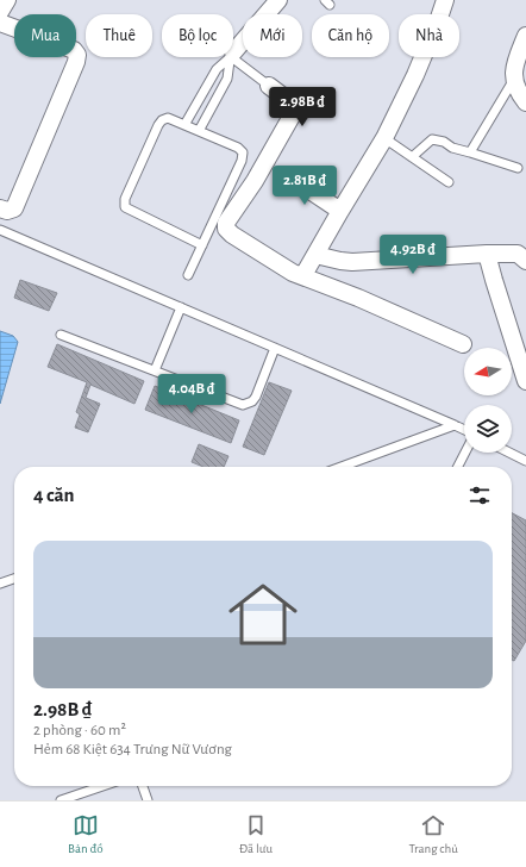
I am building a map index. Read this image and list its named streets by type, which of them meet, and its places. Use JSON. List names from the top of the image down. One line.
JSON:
{"north":"left","page":{"chip":["Mua","Thuê","Bộ lọc","Mới","Căn hộ","Nhà"],"price":["2.98B ₫","2.81B ₫","4.92B ₫","4.04B ₫"],"heading":"4 căn","list":[{"name":"2.98B ₫","note":"2 phòng · 60 m² · Hẻm 68 Kiệt 634 Trưng Nữ Vương"}],"tabs":["Bản đồ","Đã lưu","Trang chủ"]}}
